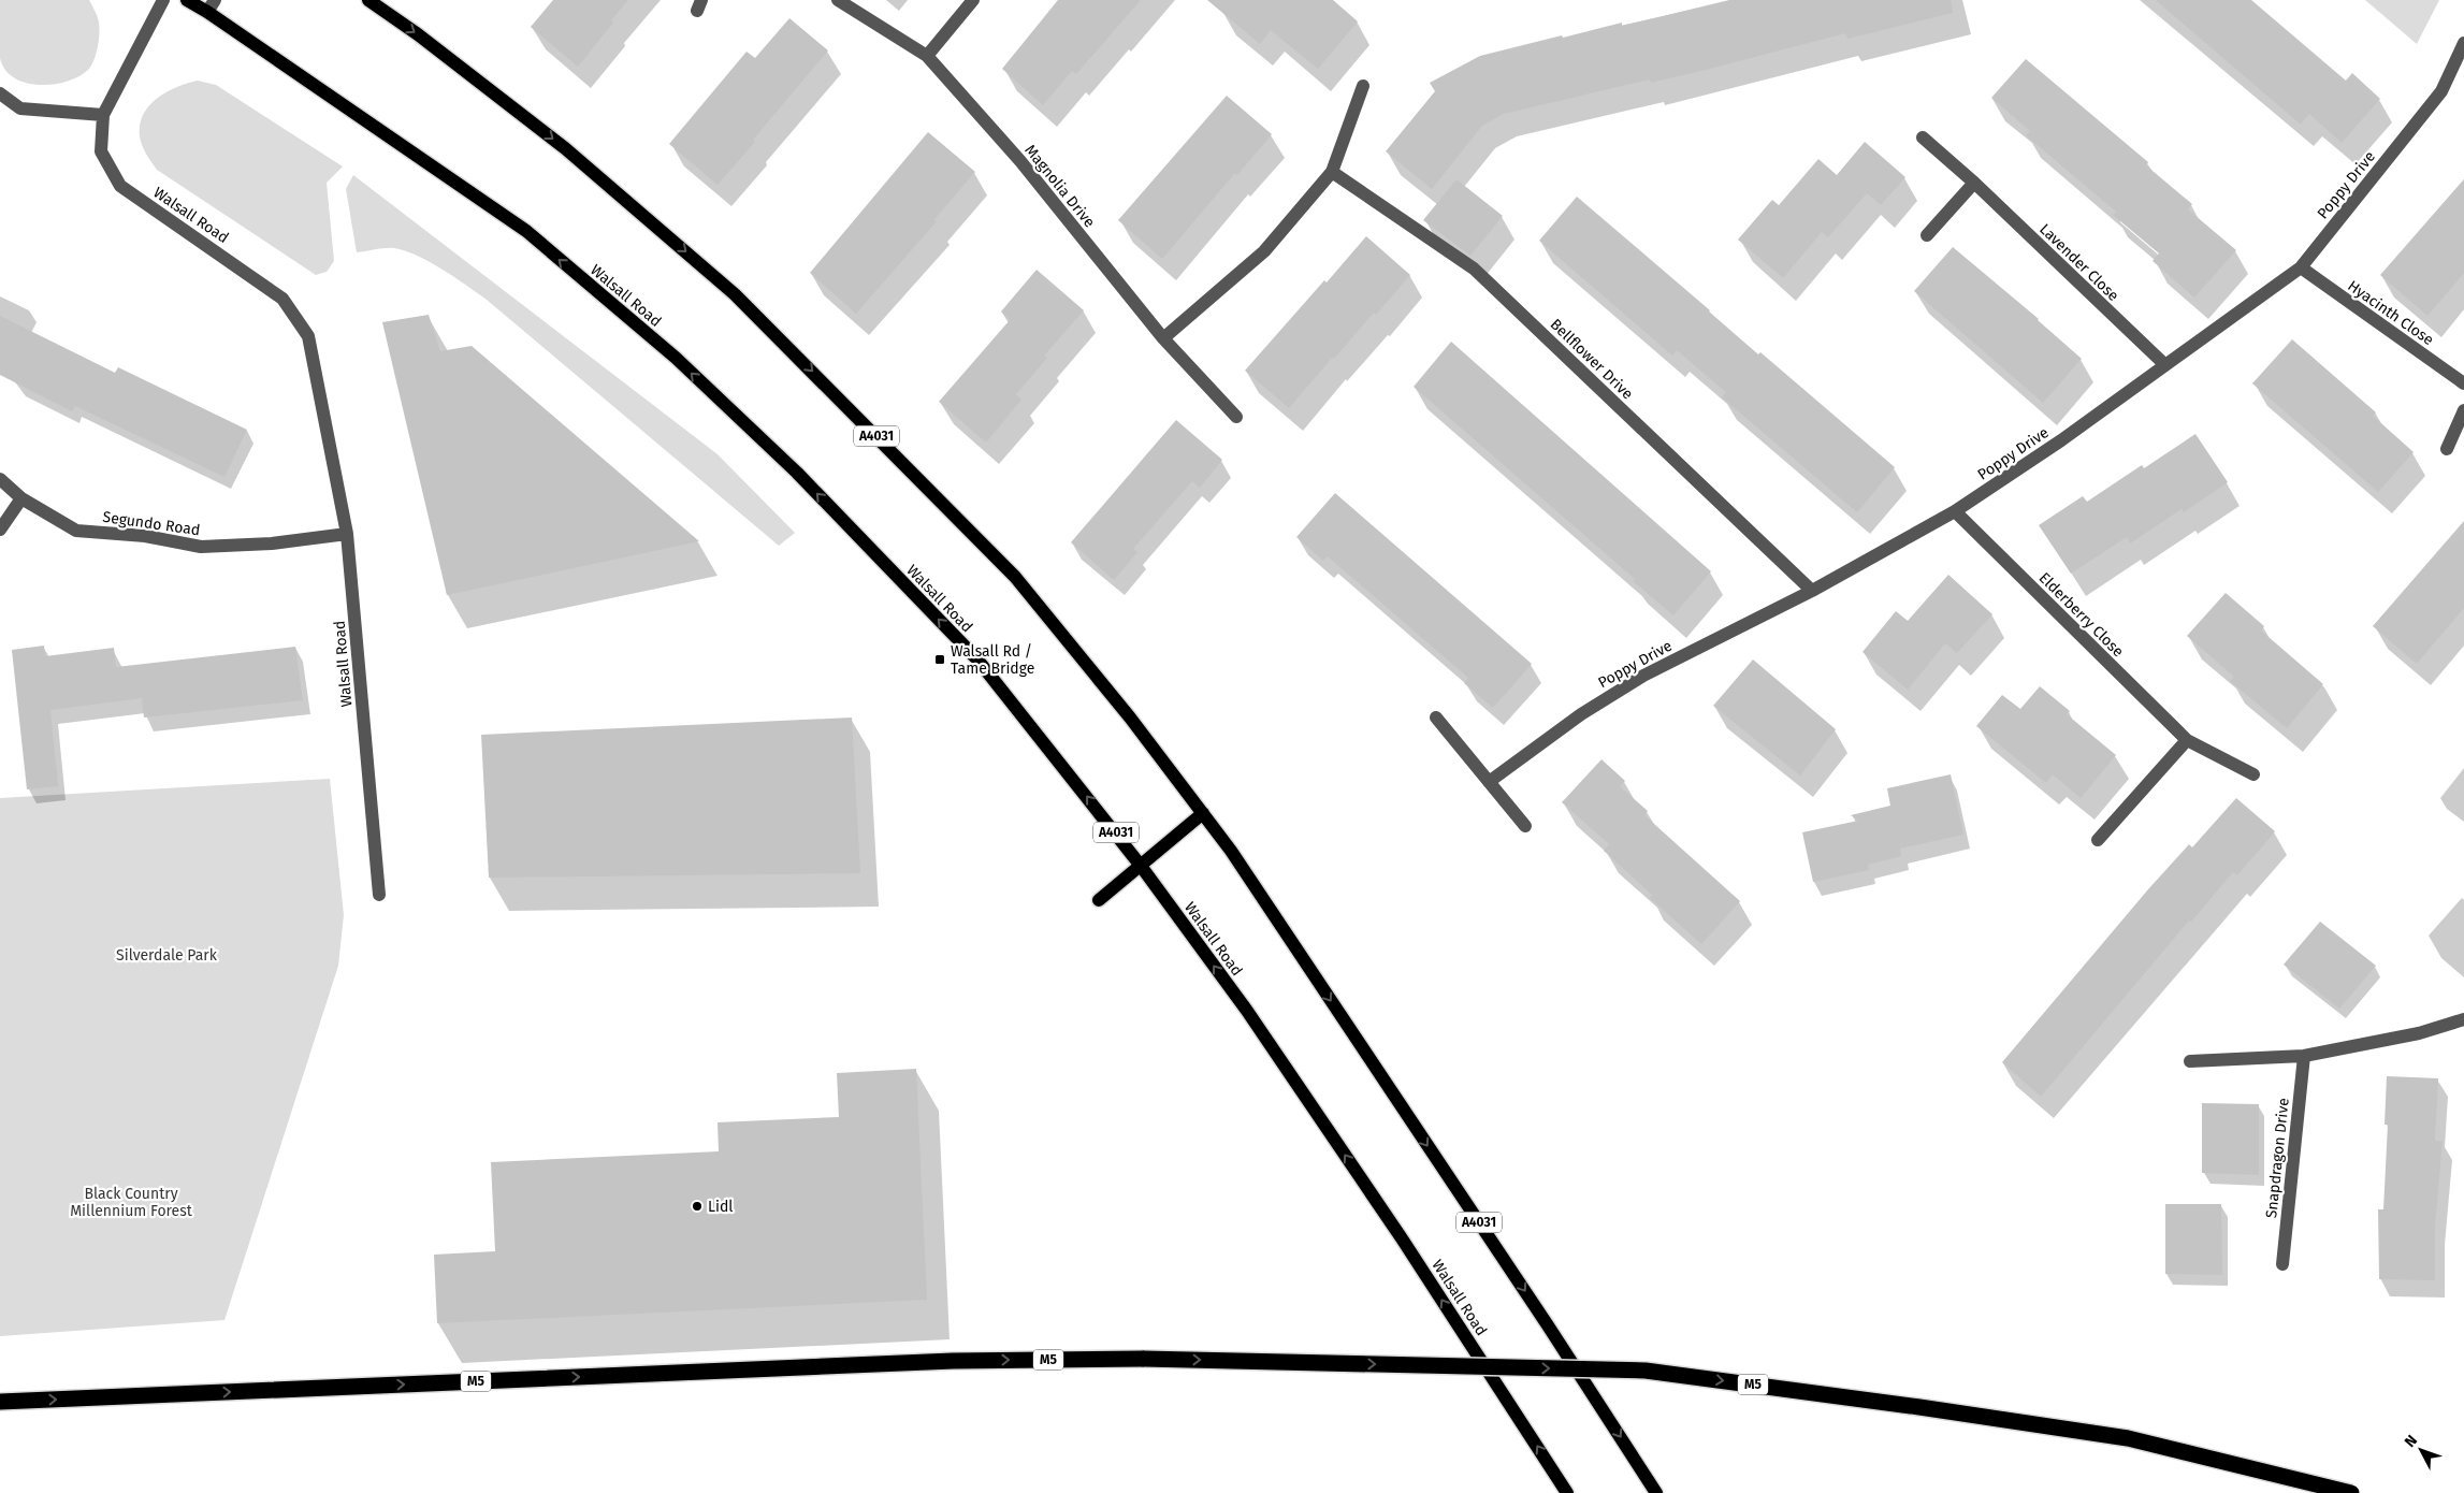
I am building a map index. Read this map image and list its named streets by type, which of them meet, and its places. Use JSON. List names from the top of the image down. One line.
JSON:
{"streets":{"highway":["M5"],"main road":["Walsall Road","A4031"],"street":["Poppy Drive","Magnolia Drive","Lavender Close","Hyacinth Close","Bellflower Drive","Segundo Road","Elderberry Close","Snapdragon Drive"]},"crossings":[["Poppy Drive","Lavender Close"],["Poppy Drive","Hyacinth Close"],["Poppy Drive","Bellflower Drive"],["Poppy Drive","Elderberry Close"],["Walsall Road","Segundo Road"]],"one_way":["Walsall Road"],"parks":["Silverdale Park","Black Country Millennium Forest"],"places":{"transit":["Walsall Rd / Tame Bridge"],"other":["Lidl"]},"north":"top left"}
